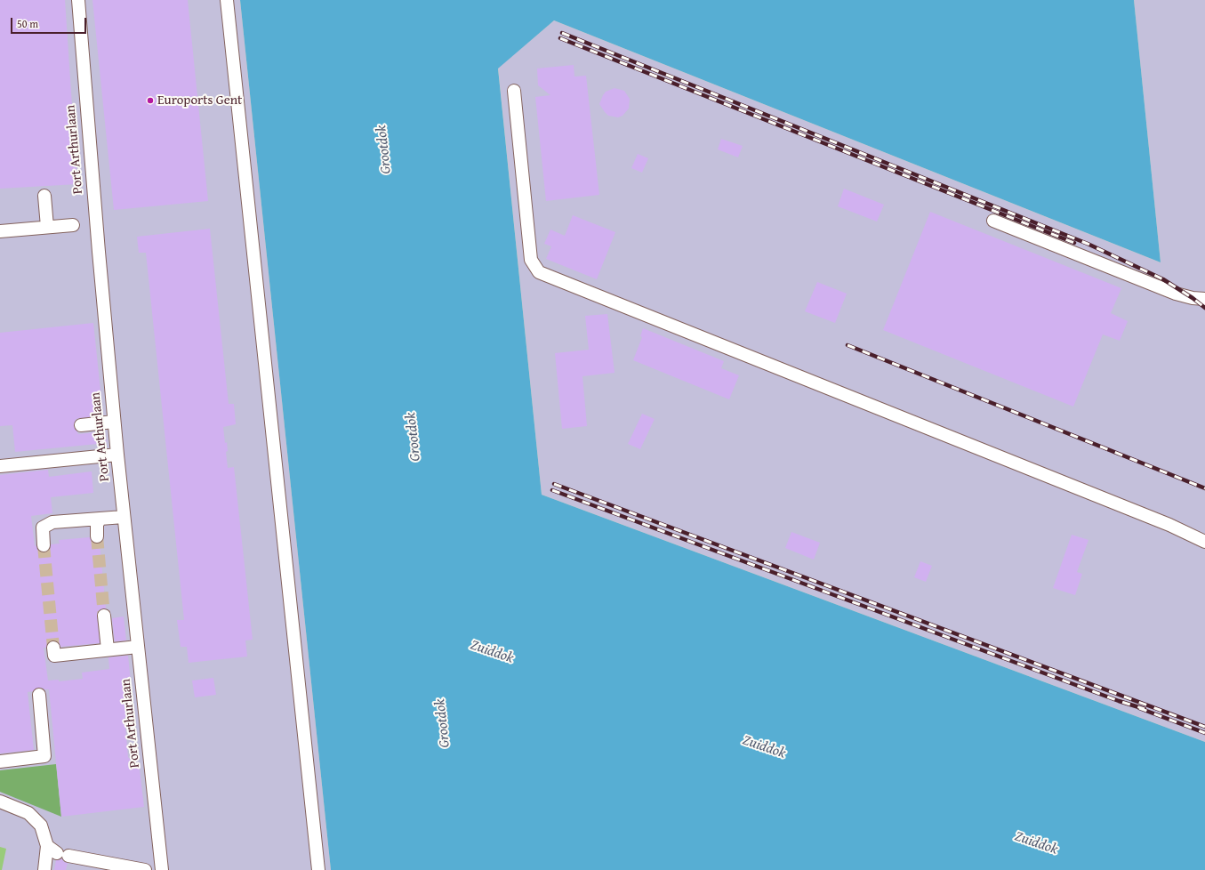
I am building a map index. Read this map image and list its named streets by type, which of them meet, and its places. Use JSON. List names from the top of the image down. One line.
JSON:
{"streets":{"street":["Port Arthurlaan"]},"water":["Grootdok","Zuiddok"],"places":["Euroports Gent"],"scale_bar":"50 m"}
